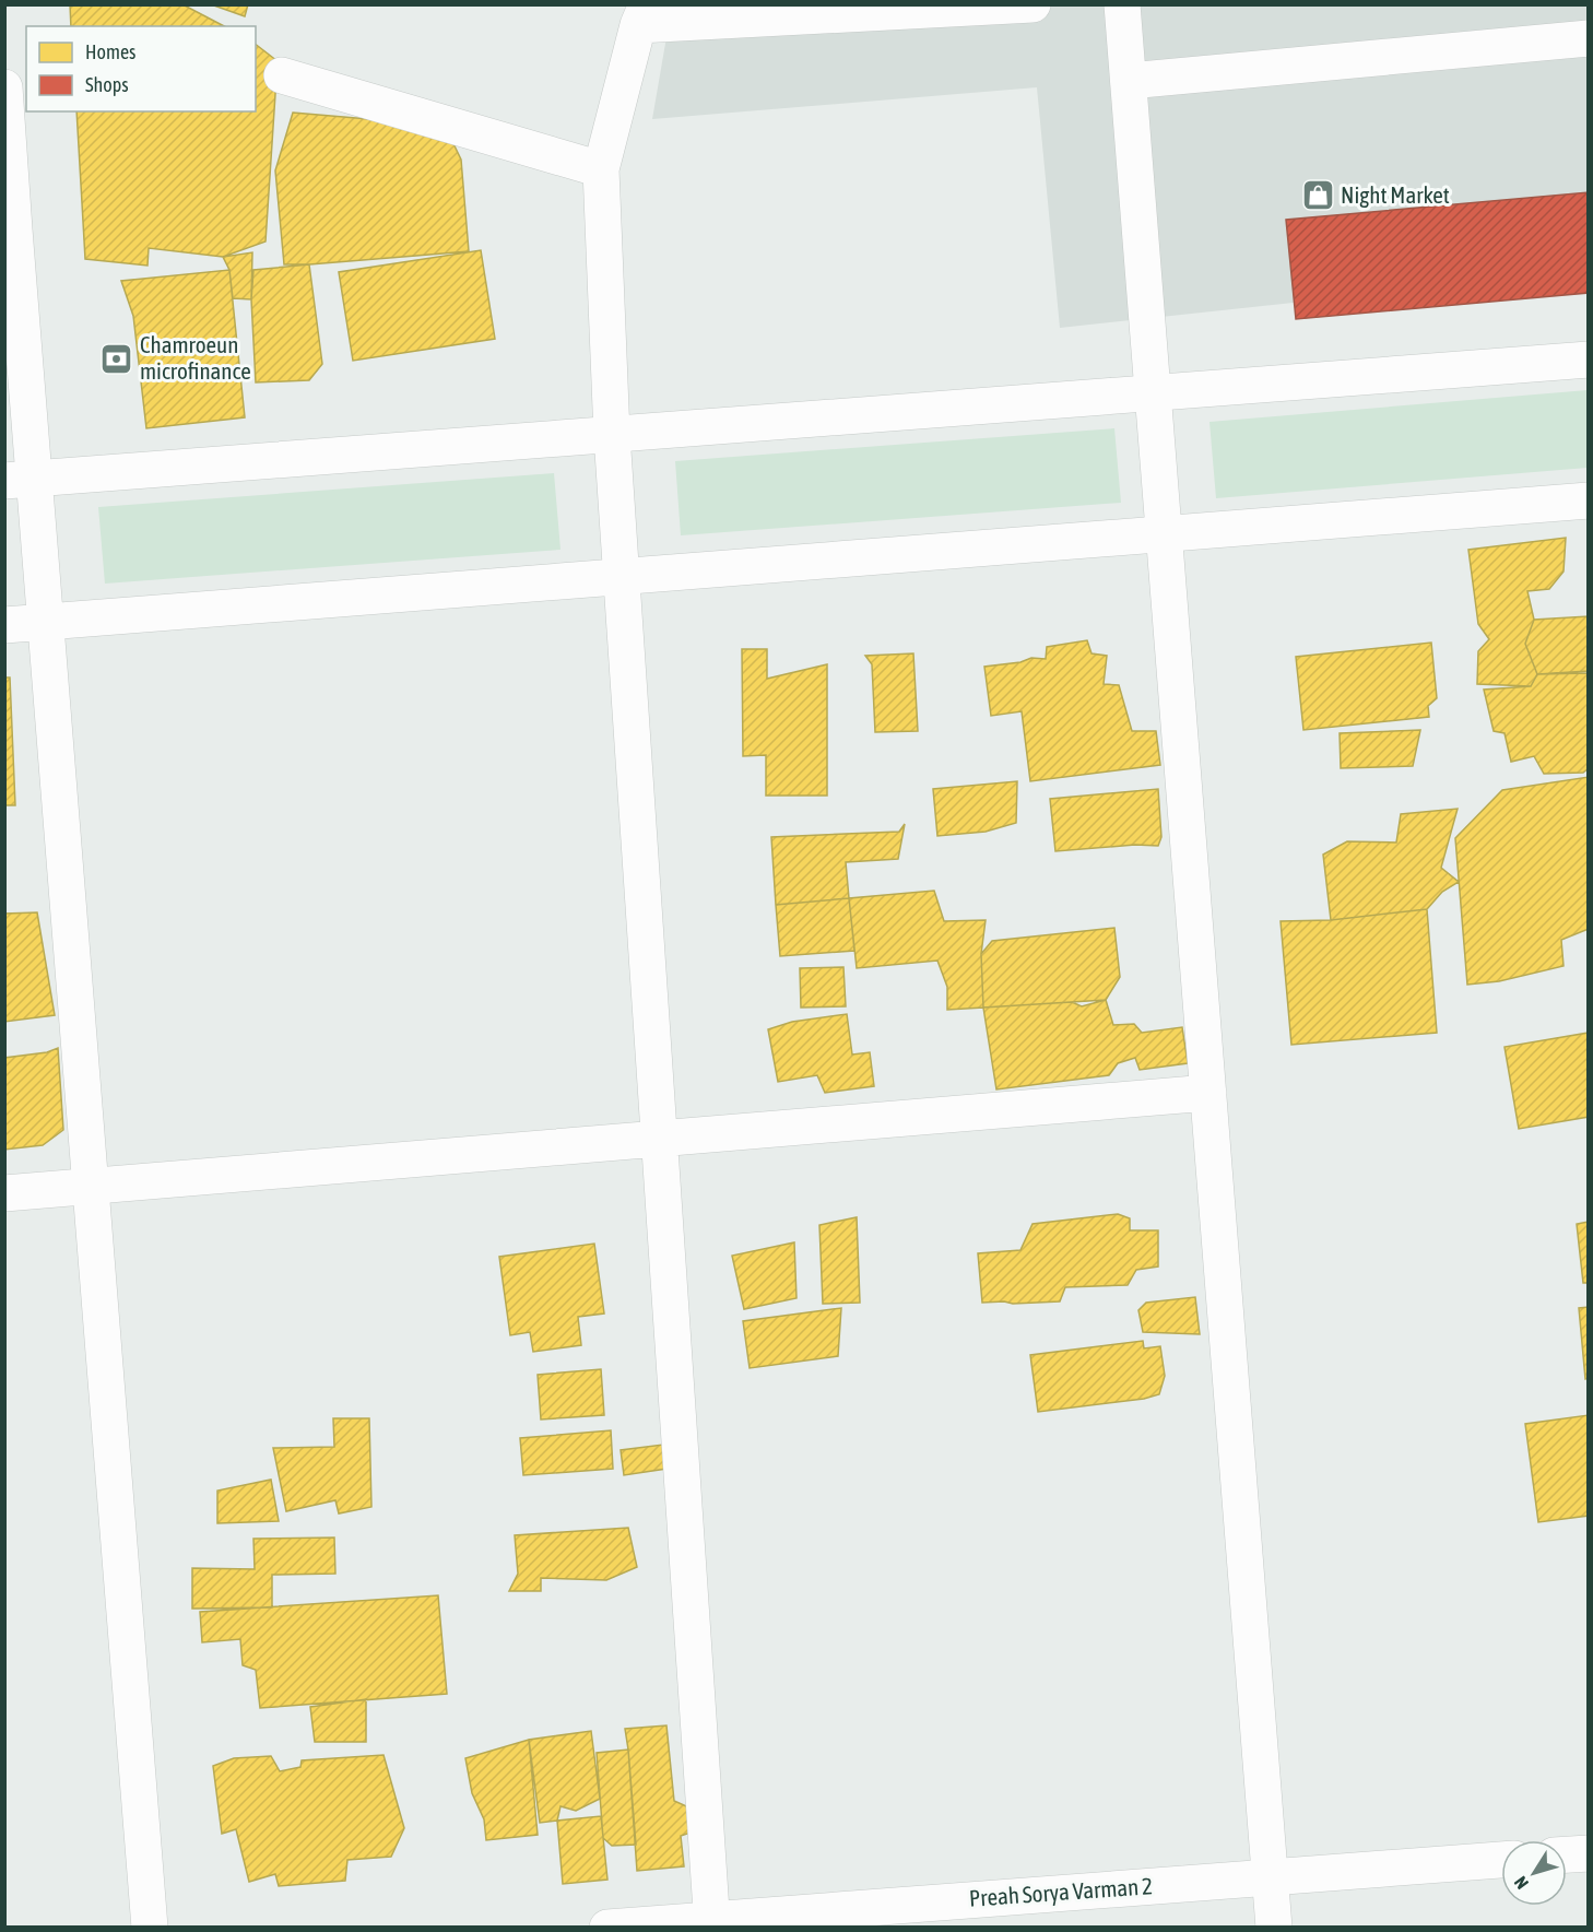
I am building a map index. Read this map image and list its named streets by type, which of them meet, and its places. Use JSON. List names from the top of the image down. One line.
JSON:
{"streets":{"street":["Preah Sorya Varman 2"]},"places":{"shop":["Night Market"],"bank":["Chamroeun microfinance"]},"legend":["Homes","Shops"],"north":"bottom left"}
